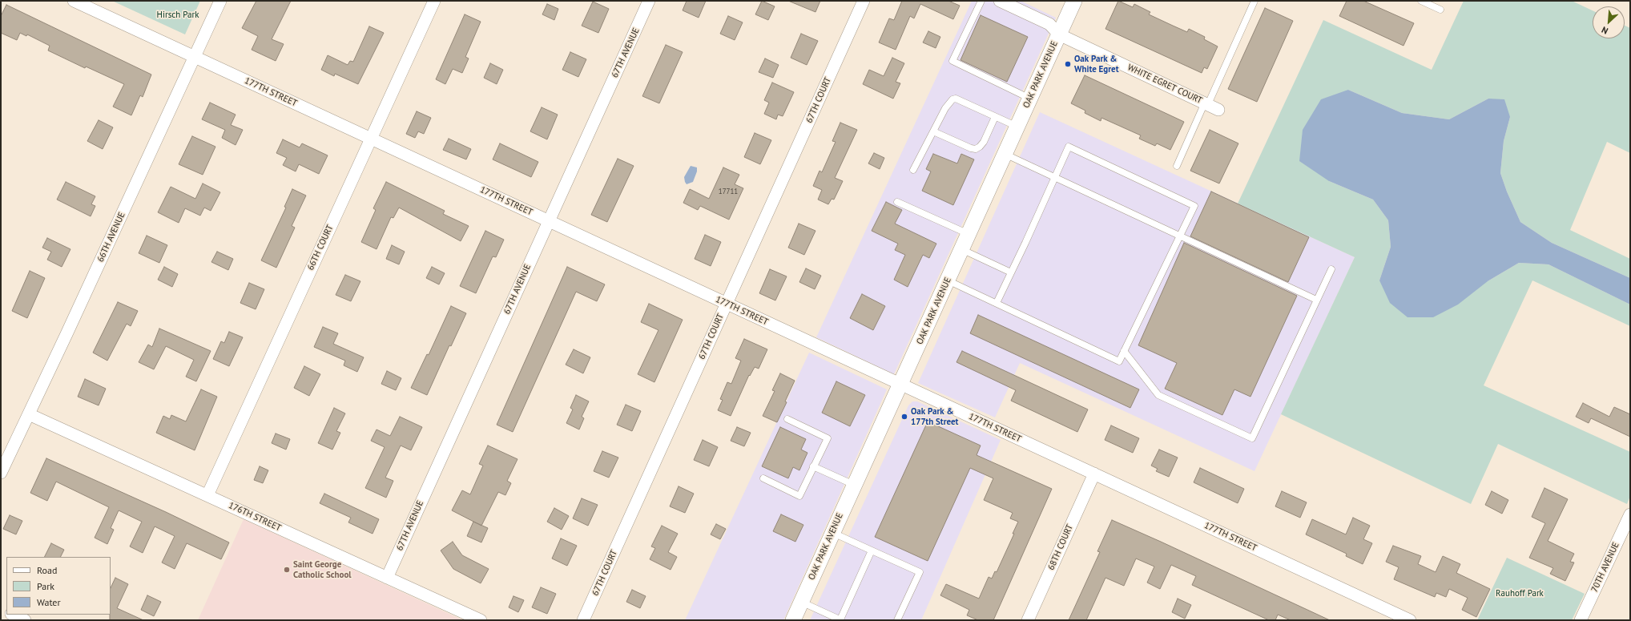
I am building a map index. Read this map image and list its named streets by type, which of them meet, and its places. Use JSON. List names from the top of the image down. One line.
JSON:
{"streets":{"street":["67TH AVENUE","OAK PARK AVENUE","WHITE EGRET COURT","177TH STREET","67TH COURT","66TH AVENUE","66TH COURT","176TH STREET","68TH COURT","70TH AVENUE"]},"crossings":[["67TH AVENUE","177TH STREET"],["67TH AVENUE","176TH STREET"],["OAK PARK AVENUE","WHITE EGRET COURT"],["OAK PARK AVENUE","177TH STREET"],["177TH STREET","67TH COURT"],["177TH STREET","66TH AVENUE"],["177TH STREET","66TH COURT"],["177TH STREET","68TH COURT"],["66TH AVENUE","176TH STREET"],["66TH COURT","176TH STREET"]],"parks":["Hirsch Park","Rauhoff Park"],"places":["Oak Park & White Egret","Oak Park & 177th Street","Saint George Catholic School"],"house_numbers":["17711"],"legend":["Road","Park","Water"],"north":"bottom left"}
